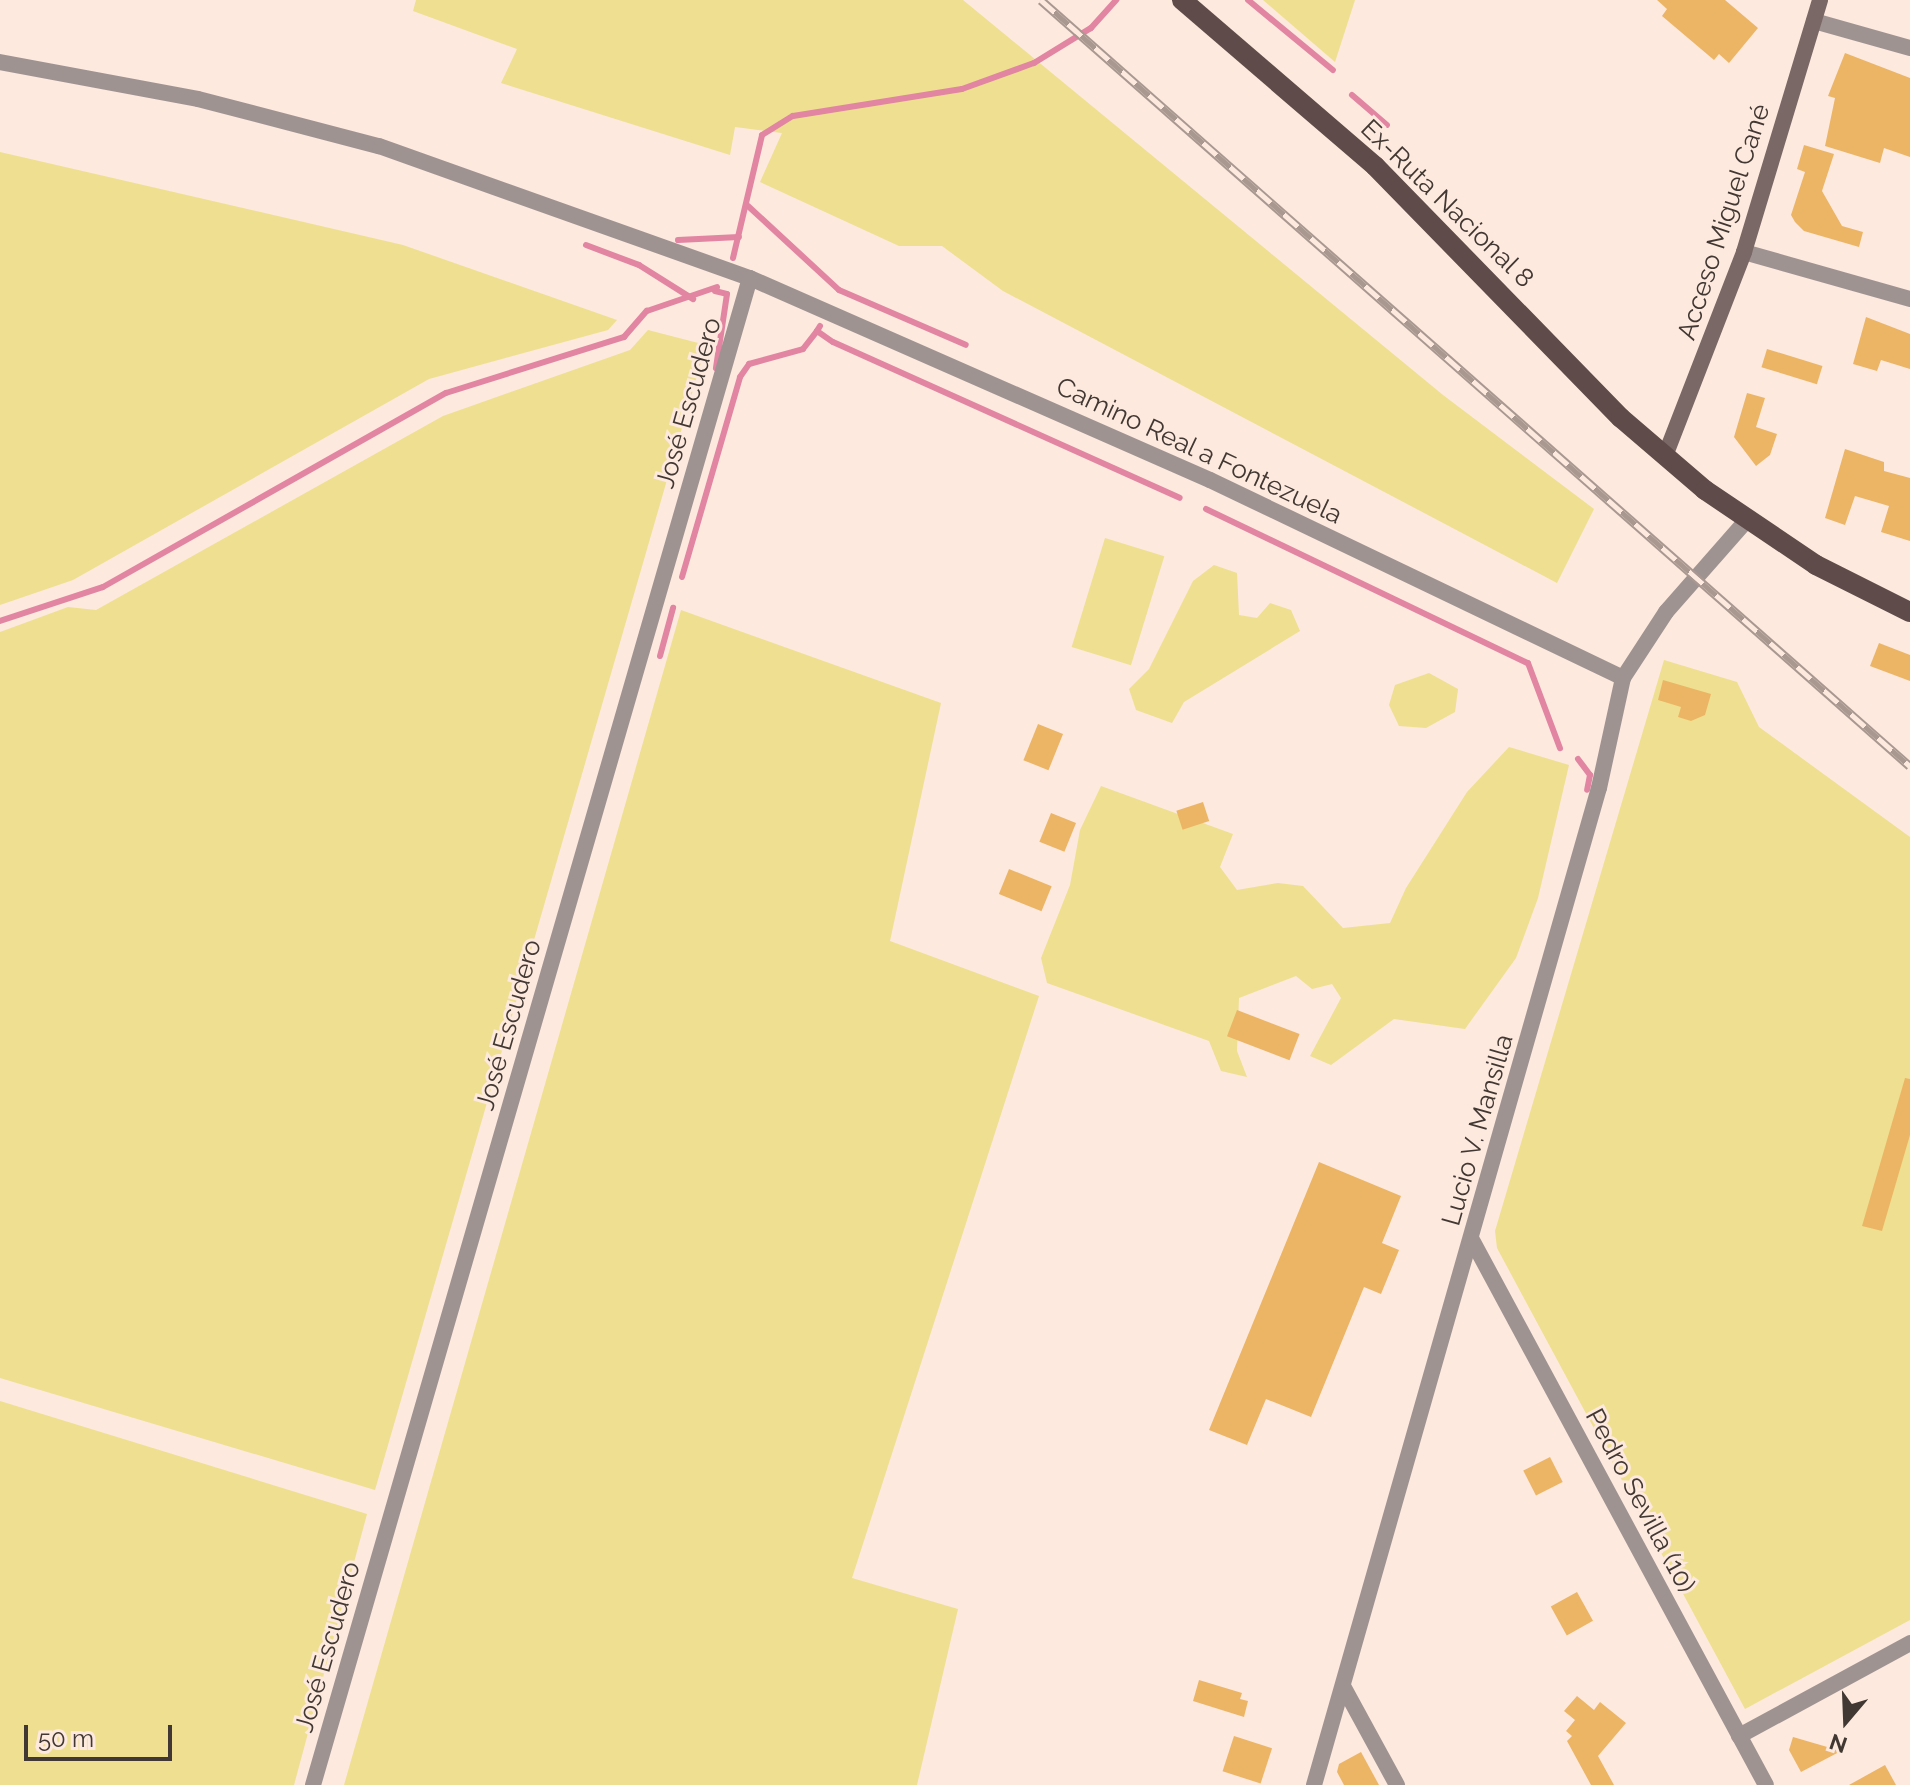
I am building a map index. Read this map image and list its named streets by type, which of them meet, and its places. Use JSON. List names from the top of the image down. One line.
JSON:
{"streets":{"main road":["Ex-Ruta Nacional 8","Acceso Miguel Cané"],"street":["José Escudero","Camino Real a Fontezuela","Lucio V. Mansilla","Pedro Sevilla (10)"]},"crossings":[["Ex-Ruta Nacional 8","Acceso Miguel Cané"],["Ex-Ruta Nacional 8","Lucio V. Mansilla"],["José Escudero","Camino Real a Fontezuela"],["Camino Real a Fontezuela","Lucio V. Mansilla"],["Lucio V. Mansilla","Pedro Sevilla (10)"]],"scale_bar":"50 m","north":"bottom"}
